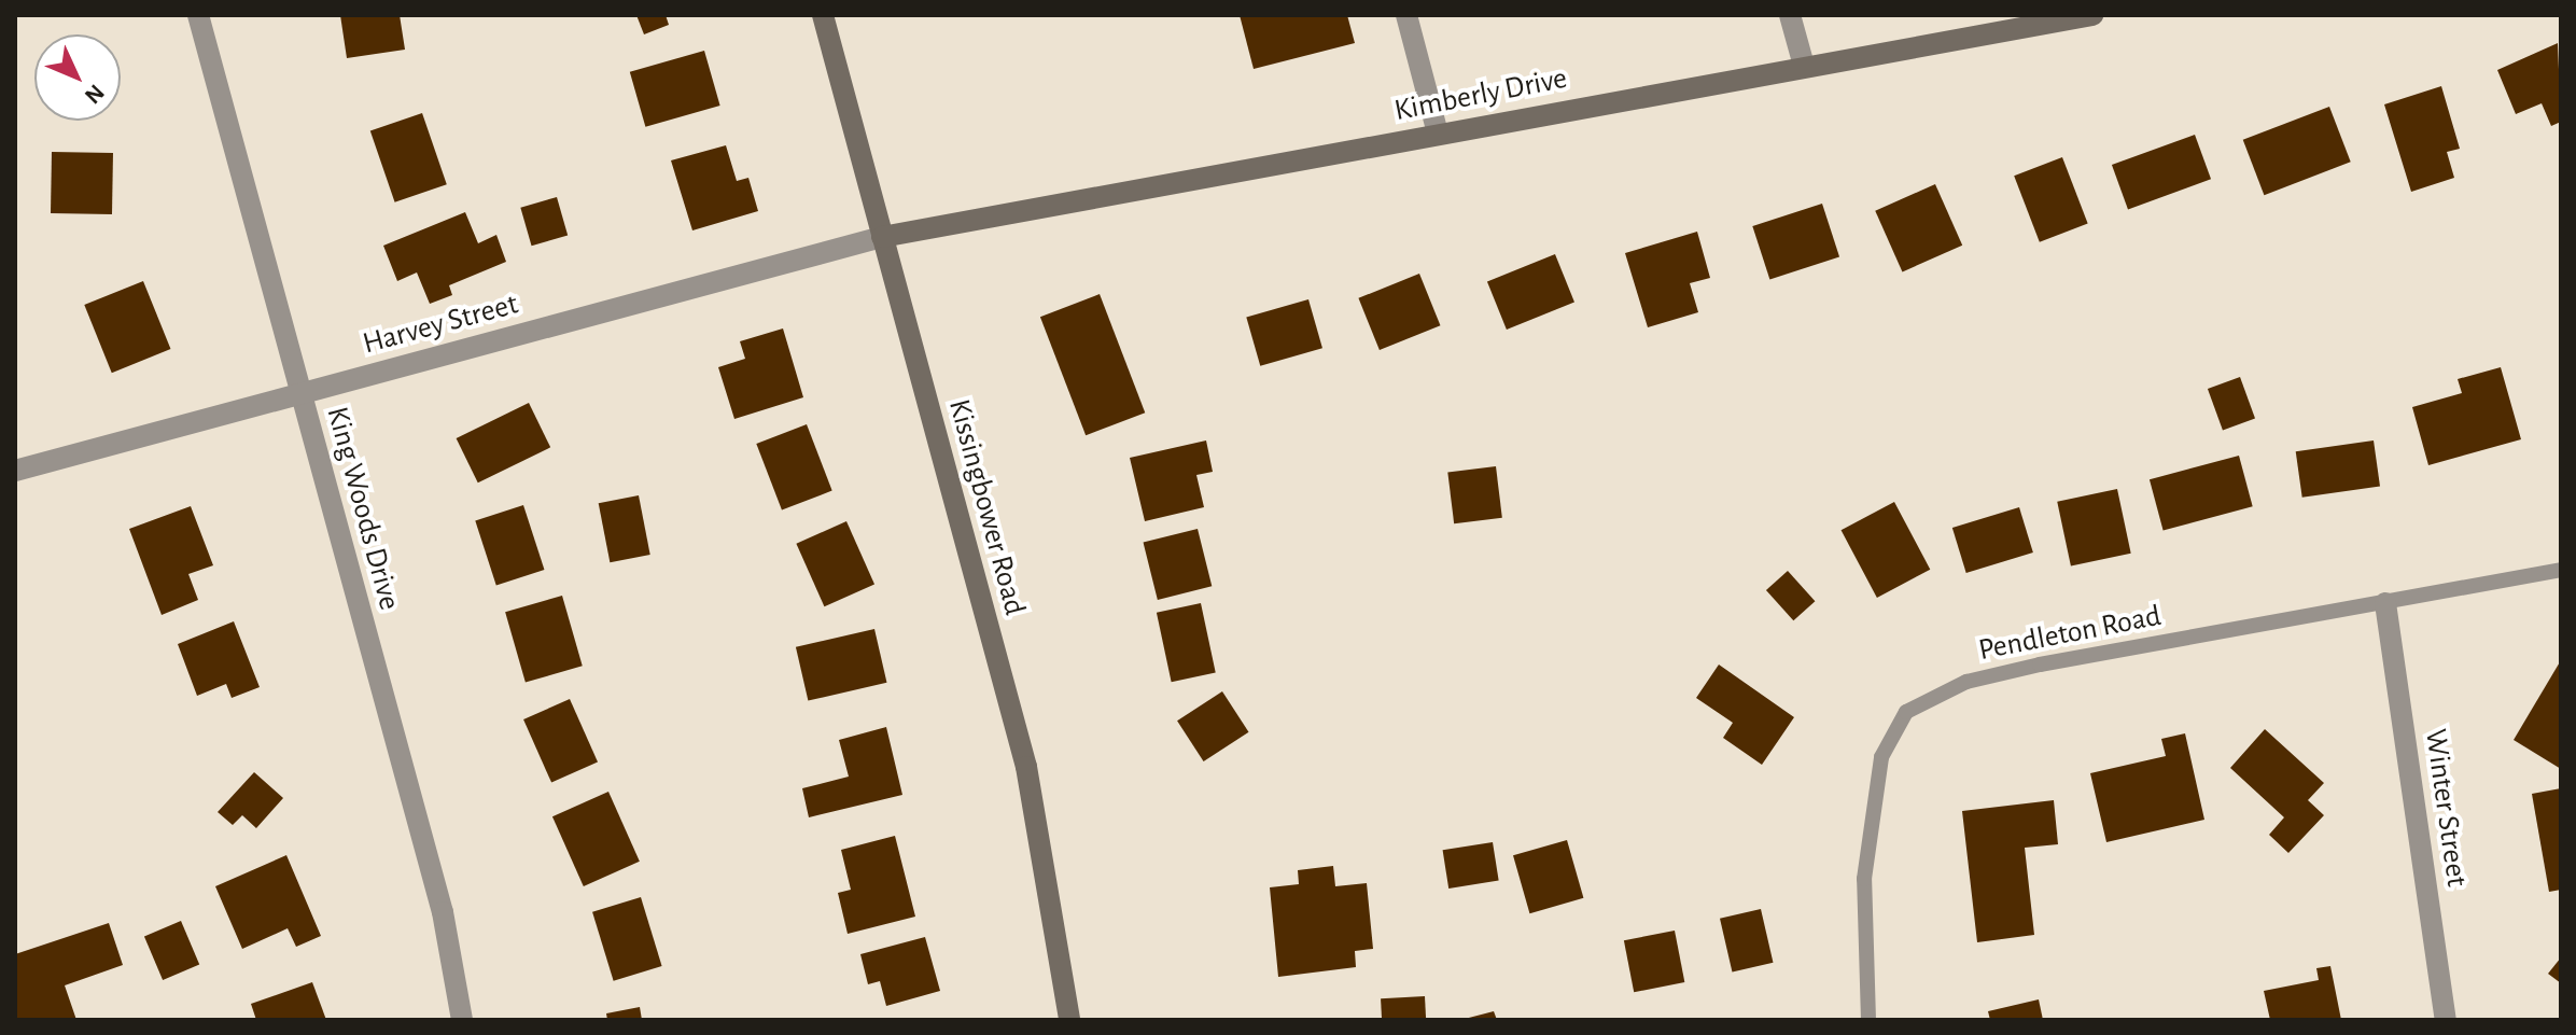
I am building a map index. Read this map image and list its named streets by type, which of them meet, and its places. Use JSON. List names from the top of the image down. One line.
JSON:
{"streets":{"street":["Kimberly Drive","Harvey Street","Kissingbower Road","King Woods Drive","Winter Street"],"lane":["Pendleton Road"]},"crossings":[["Kimberly Drive","Harvey Street"],["Kimberly Drive","Kissingbower Road"],["Harvey Street","Kissingbower Road"],["Harvey Street","King Woods Drive"],["Pendleton Road","Winter Street"]],"north":"bottom right"}
